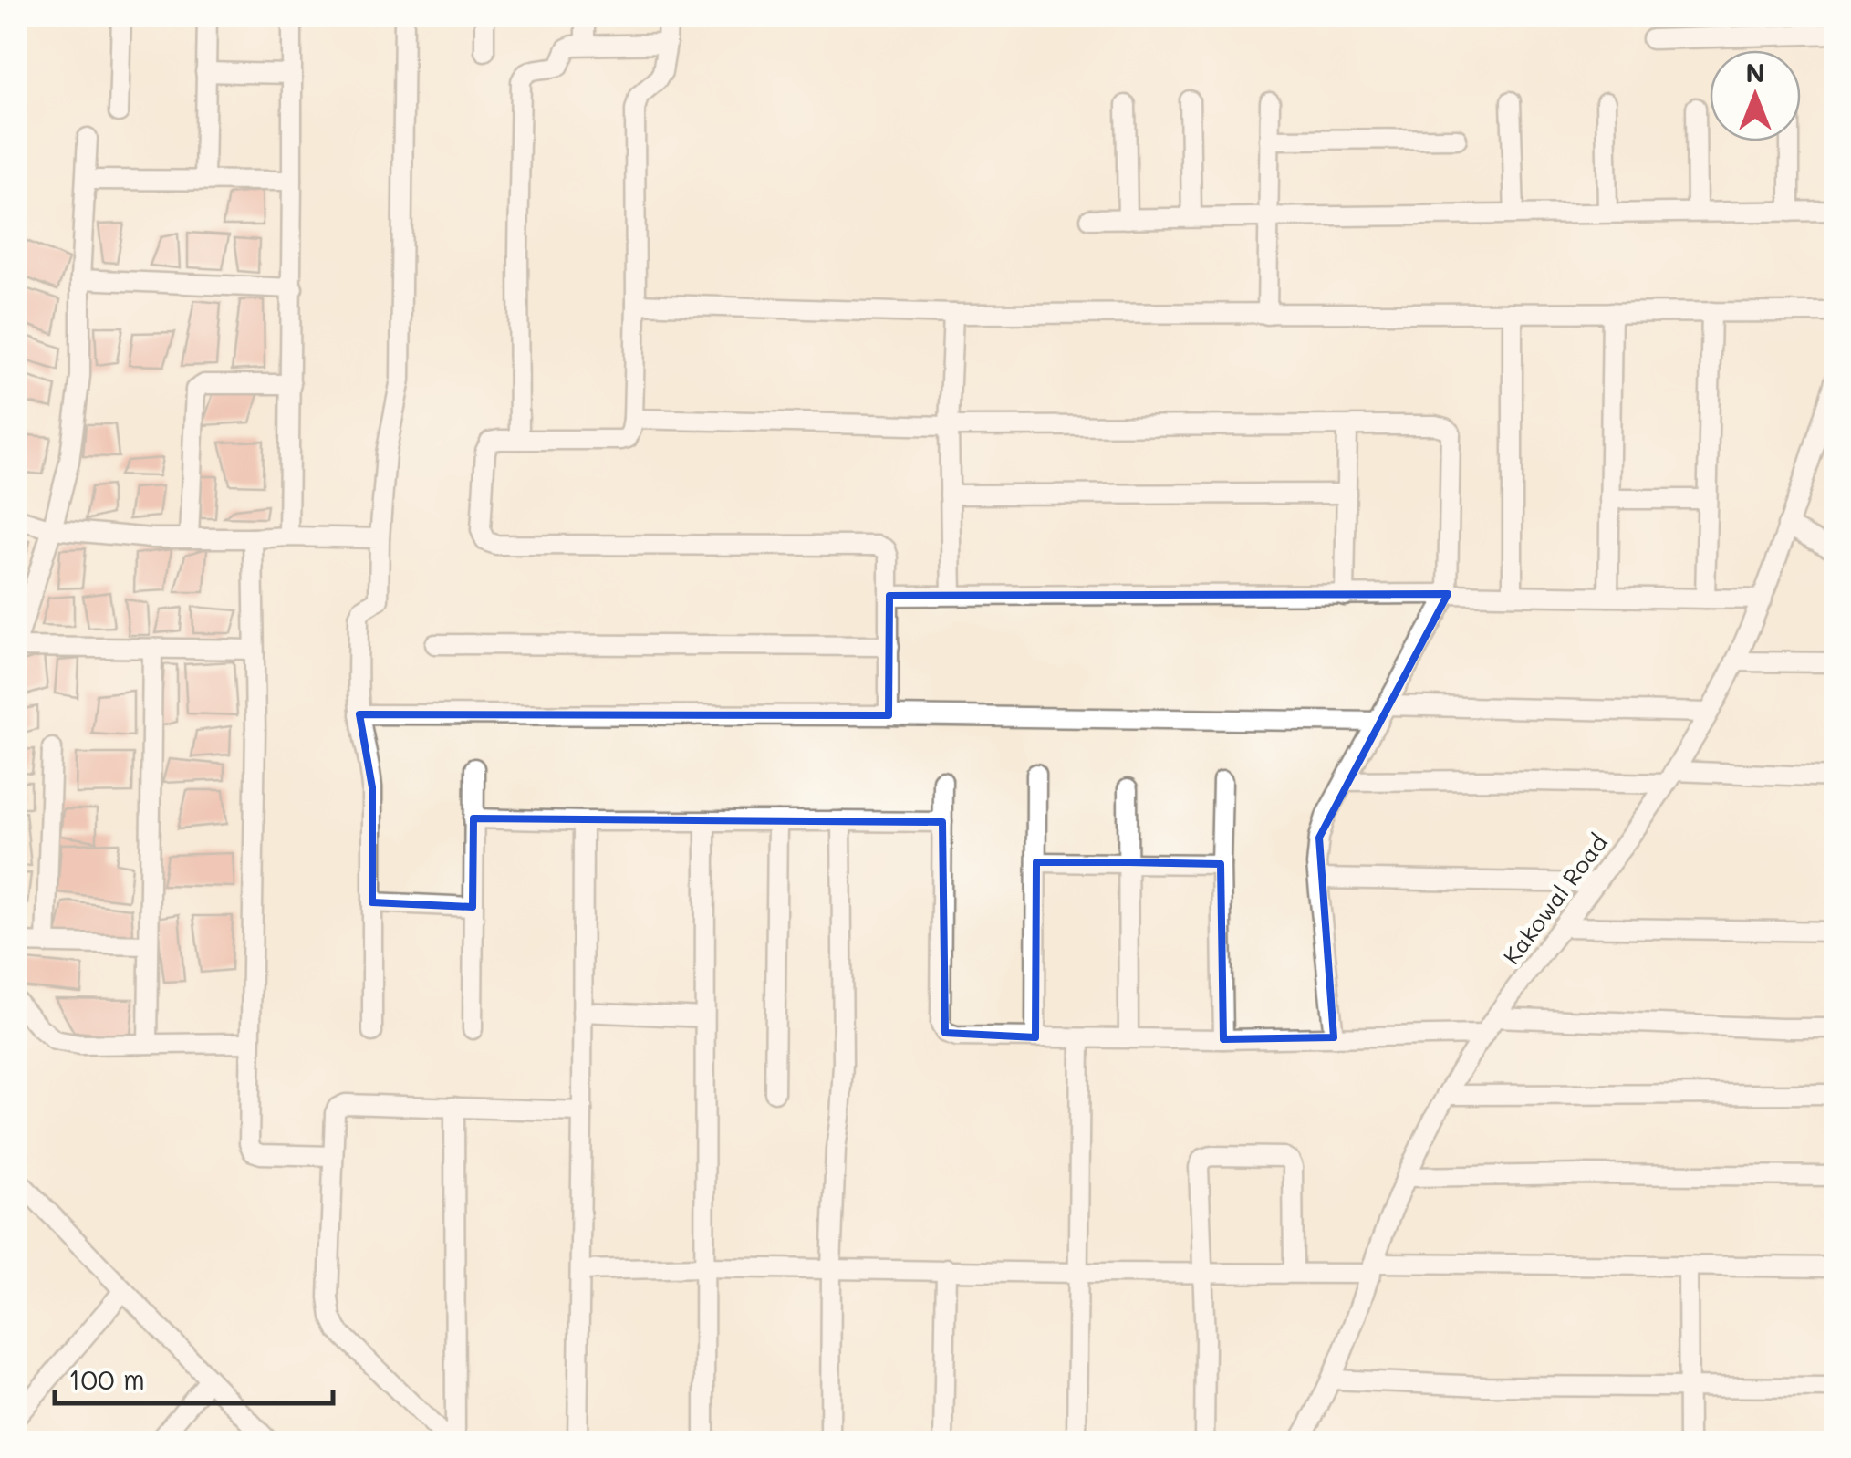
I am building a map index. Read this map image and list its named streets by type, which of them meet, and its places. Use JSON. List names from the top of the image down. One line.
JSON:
{"streets":{"street":["Kakowal Road"]},"scale_bar":"100 m","north":"top"}
